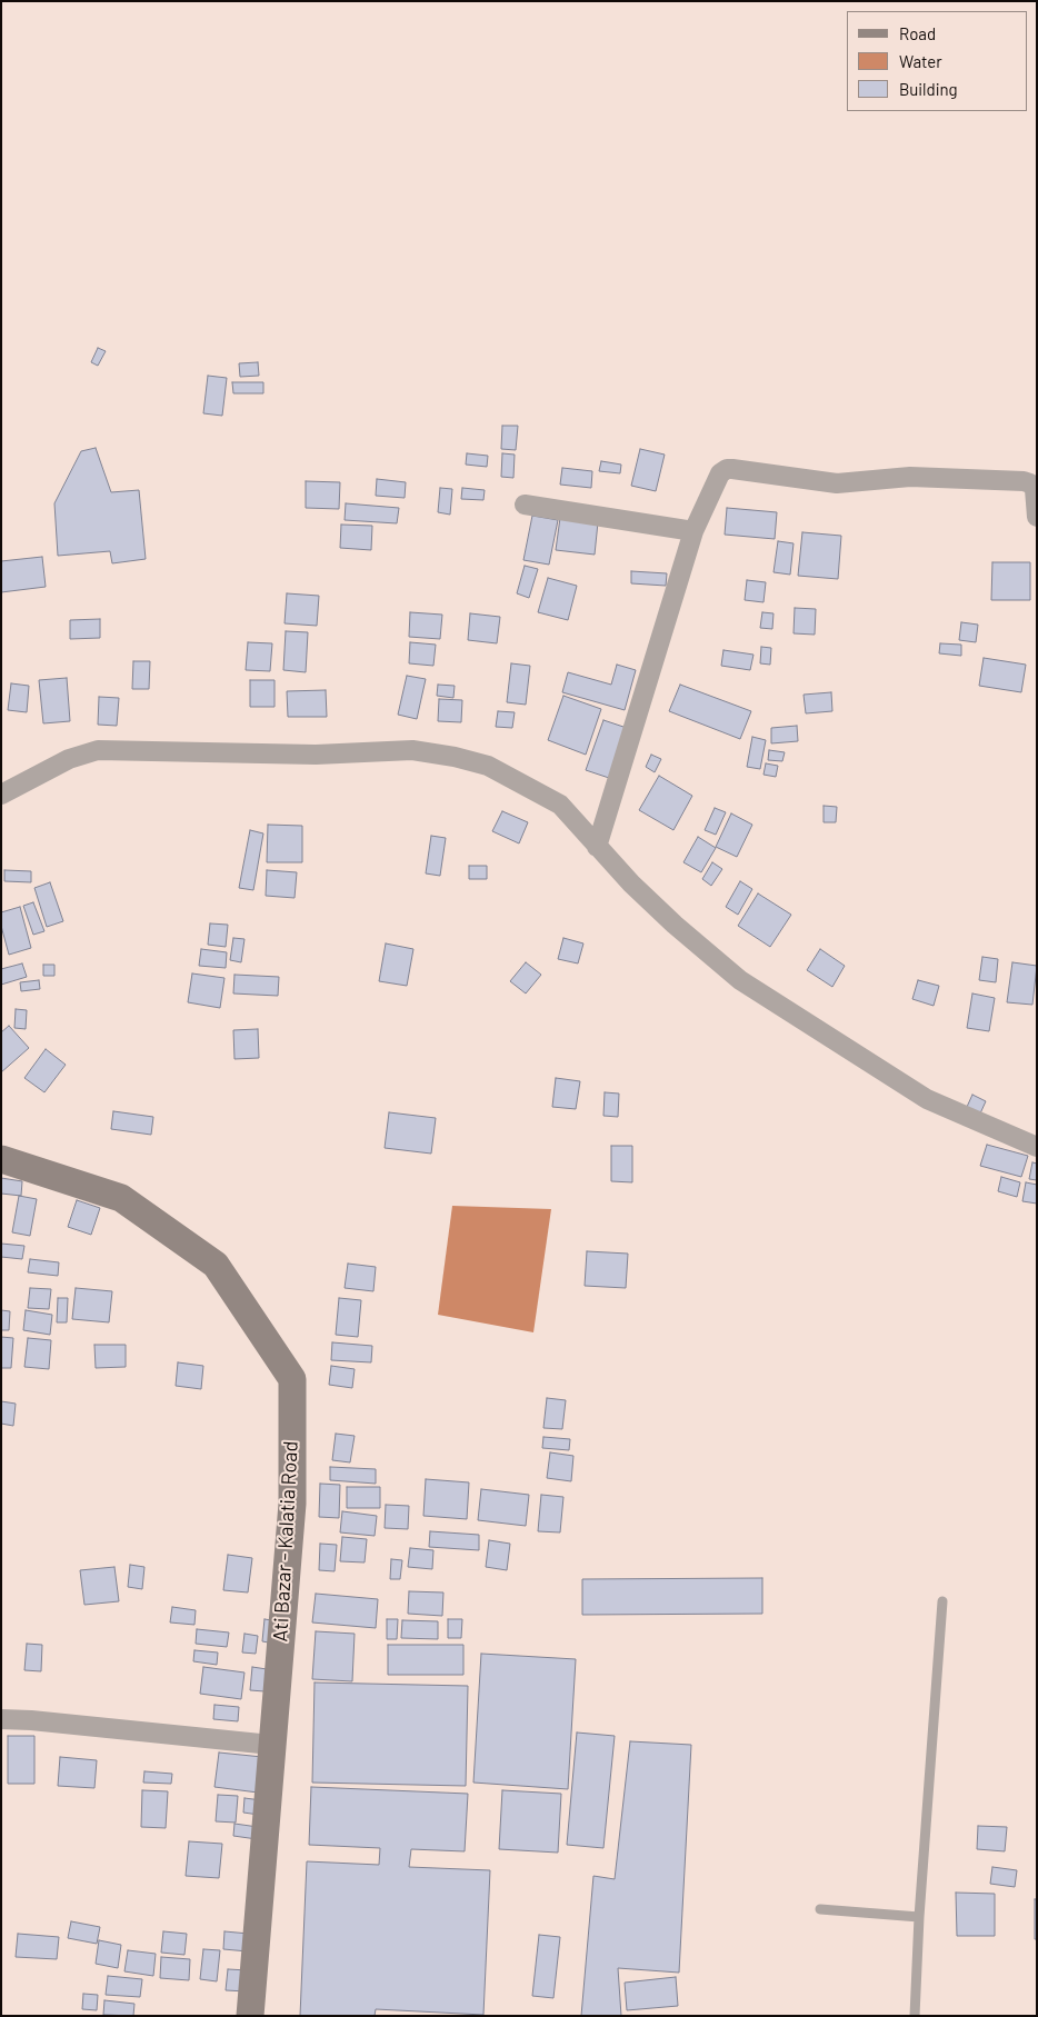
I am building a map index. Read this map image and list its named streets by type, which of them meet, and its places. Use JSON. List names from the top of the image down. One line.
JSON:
{"streets":{"main road":["Ati Bazar - Kalatia Road"]},"legend":["Road","Water","Building"]}
